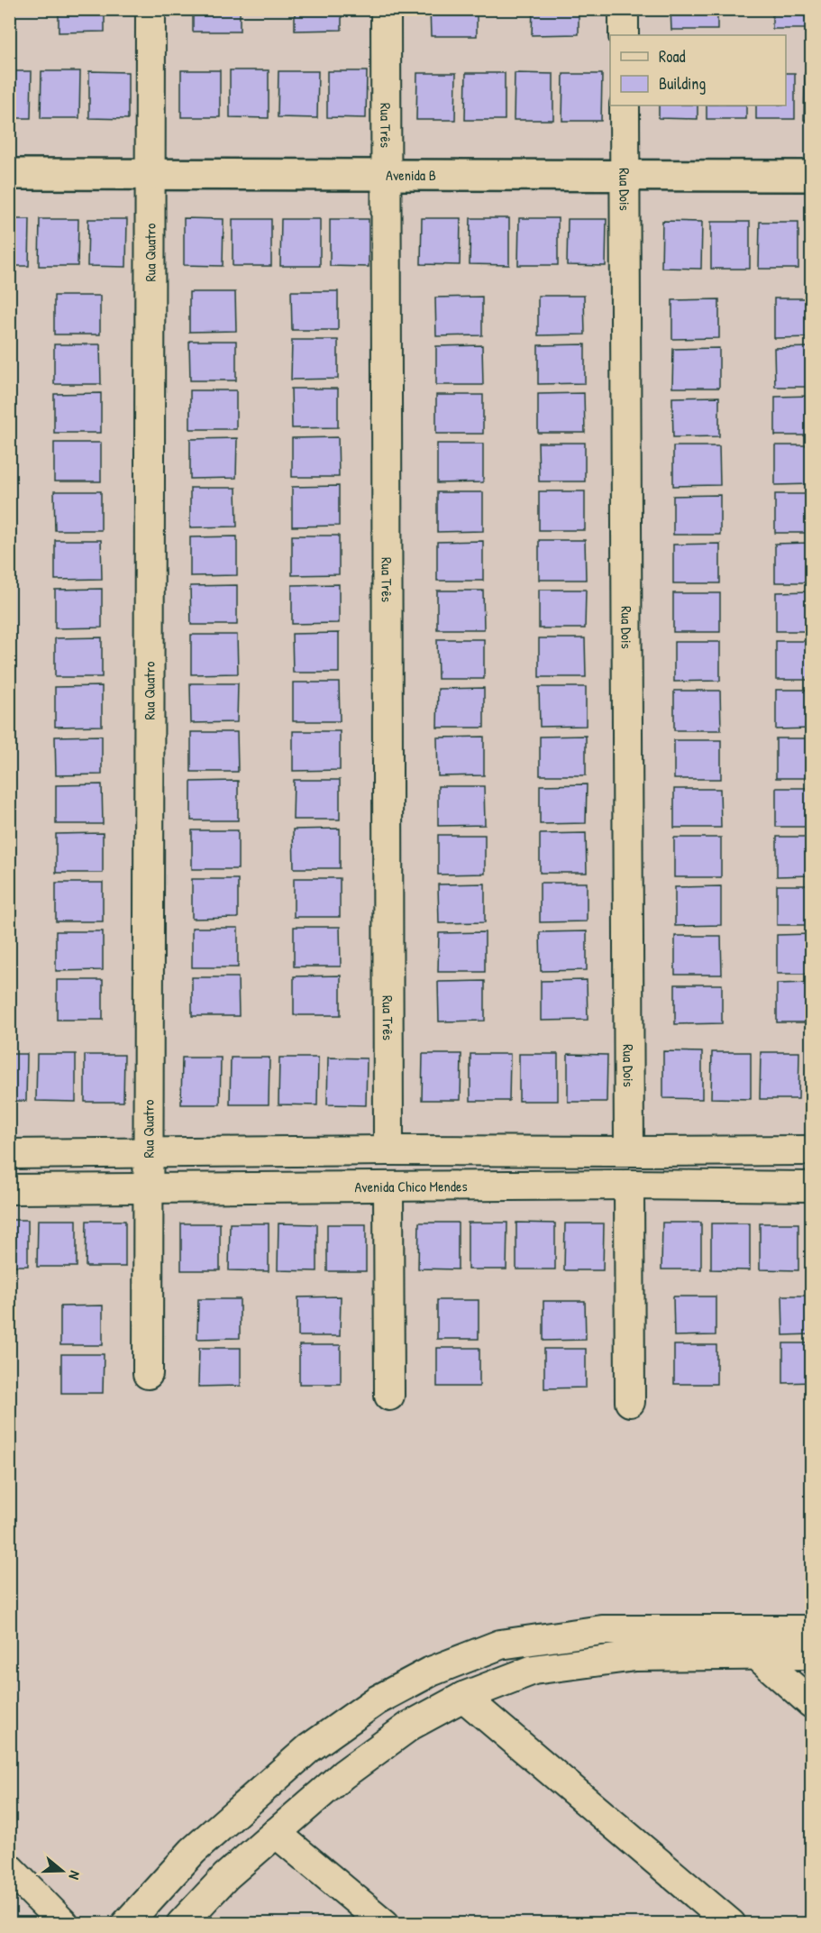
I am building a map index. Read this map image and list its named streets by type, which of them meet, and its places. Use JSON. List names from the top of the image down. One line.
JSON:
{"streets":{"street":["Rua Três","Avenida B","Rua Dois","Rua Quatro","Avenida Chico Mendes"]},"crossings":[["Rua Três","Avenida B"],["Avenida B","Rua Dois"],["Avenida B","Rua Quatro"],["Rua Quatro","Avenida Chico Mendes"]],"legend":["Road","Building"],"north":"right"}
